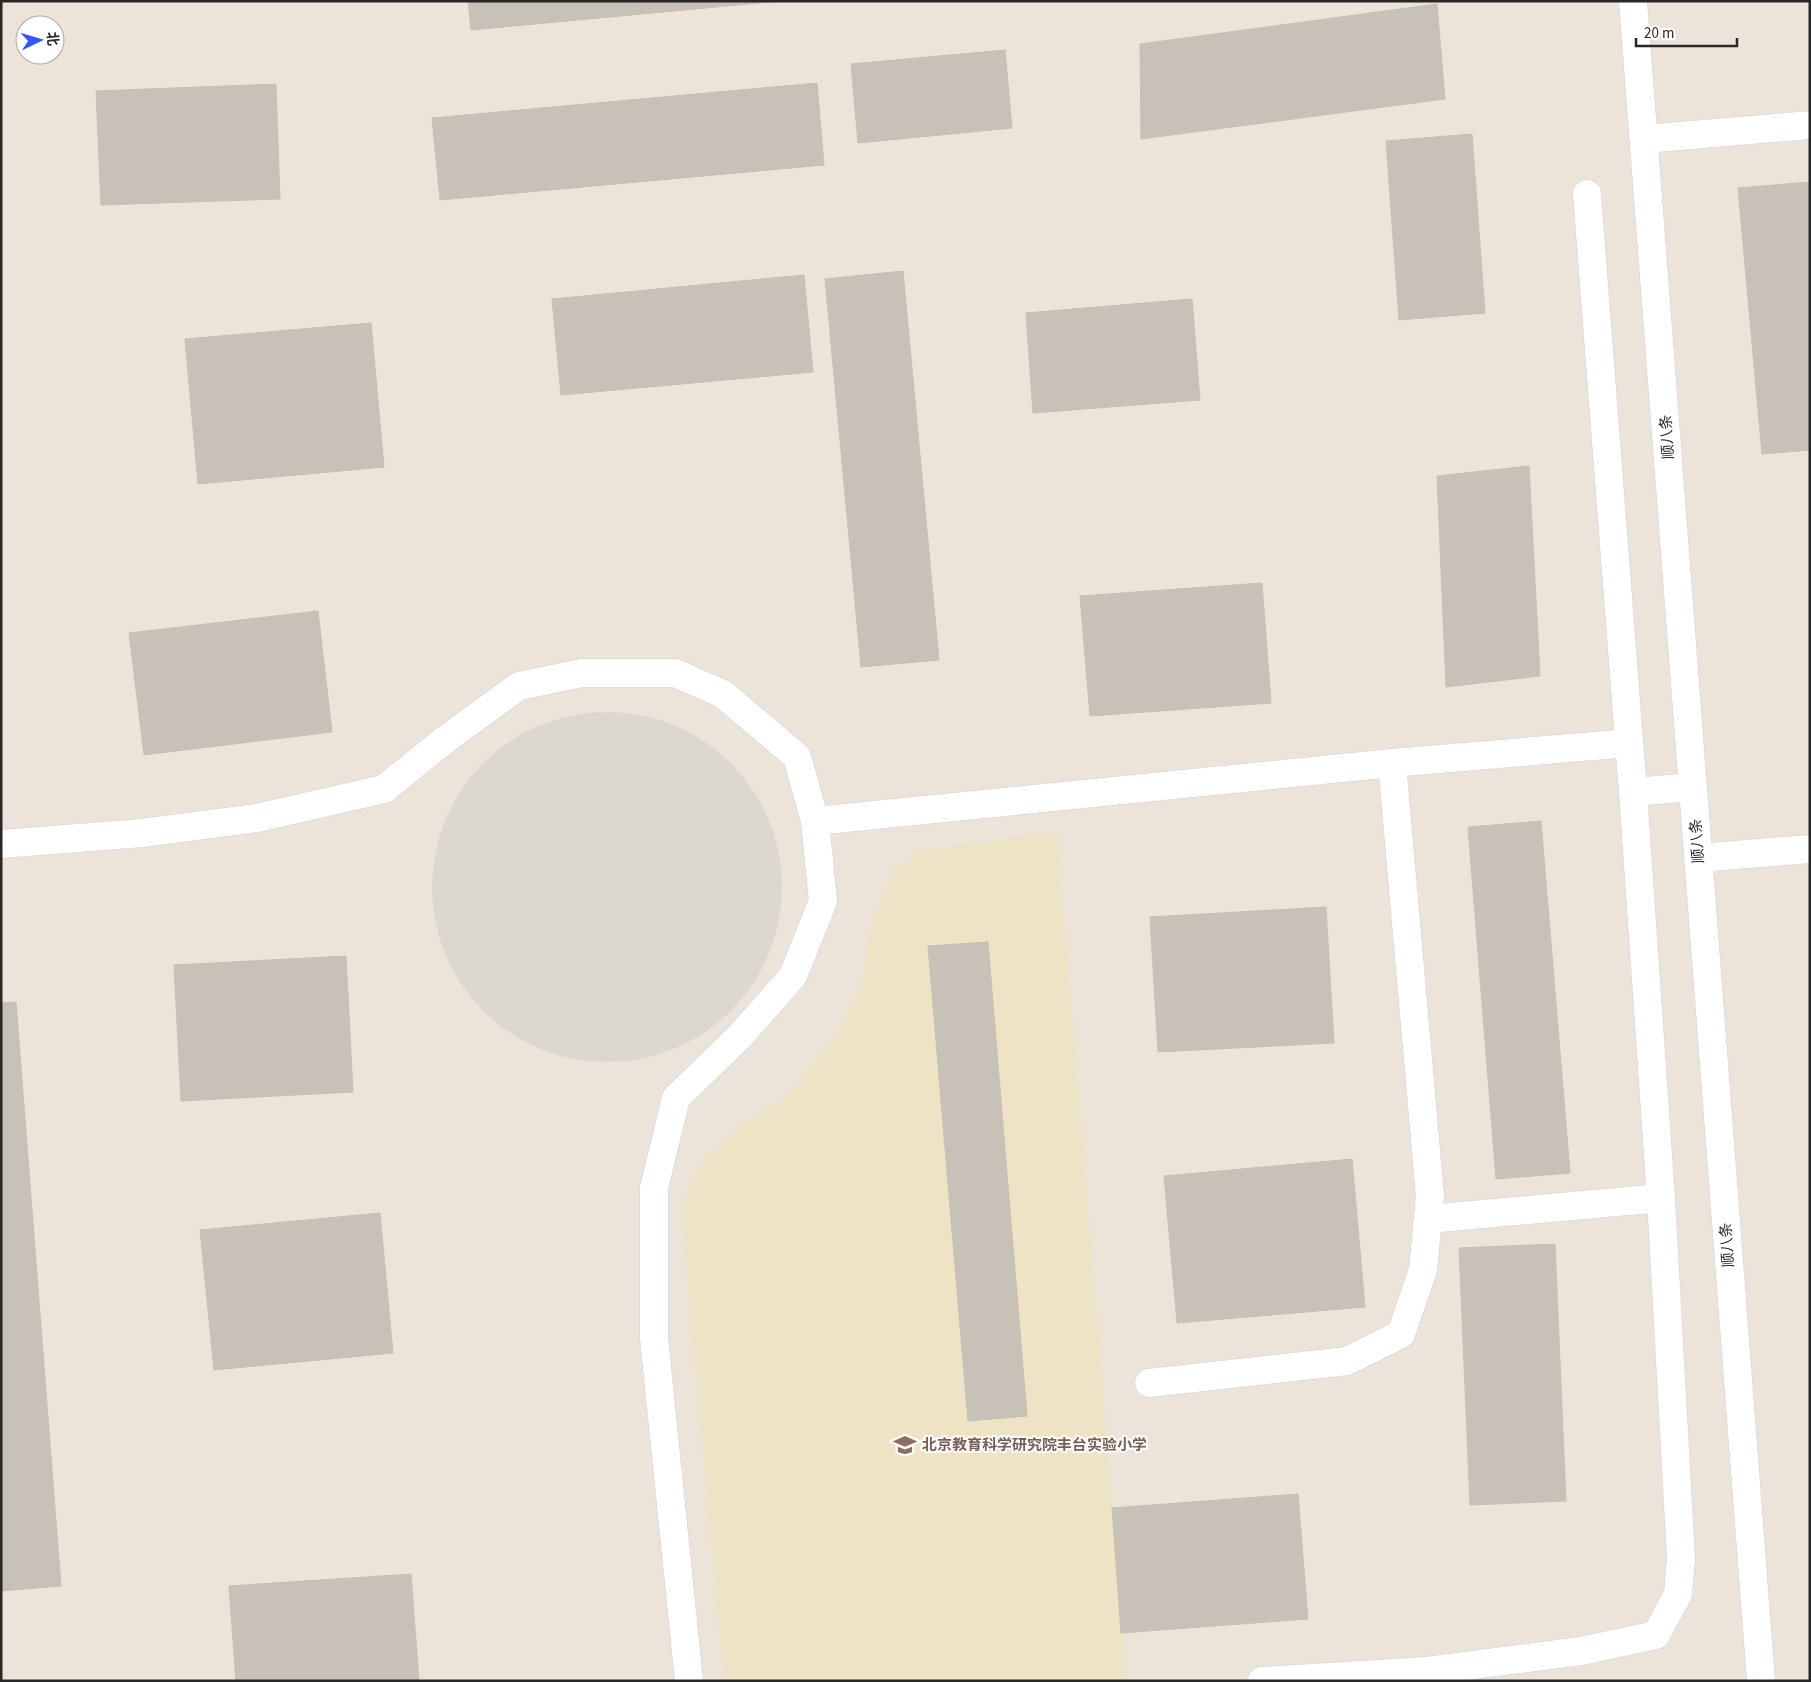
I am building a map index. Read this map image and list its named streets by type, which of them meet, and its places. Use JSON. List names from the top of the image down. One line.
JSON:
{"streets":{"street":["顺八条"]},"places":{"school or university":["北京教育科学研究院丰台实验小学"]},"scale_bar":"20 m","north":"right"}
